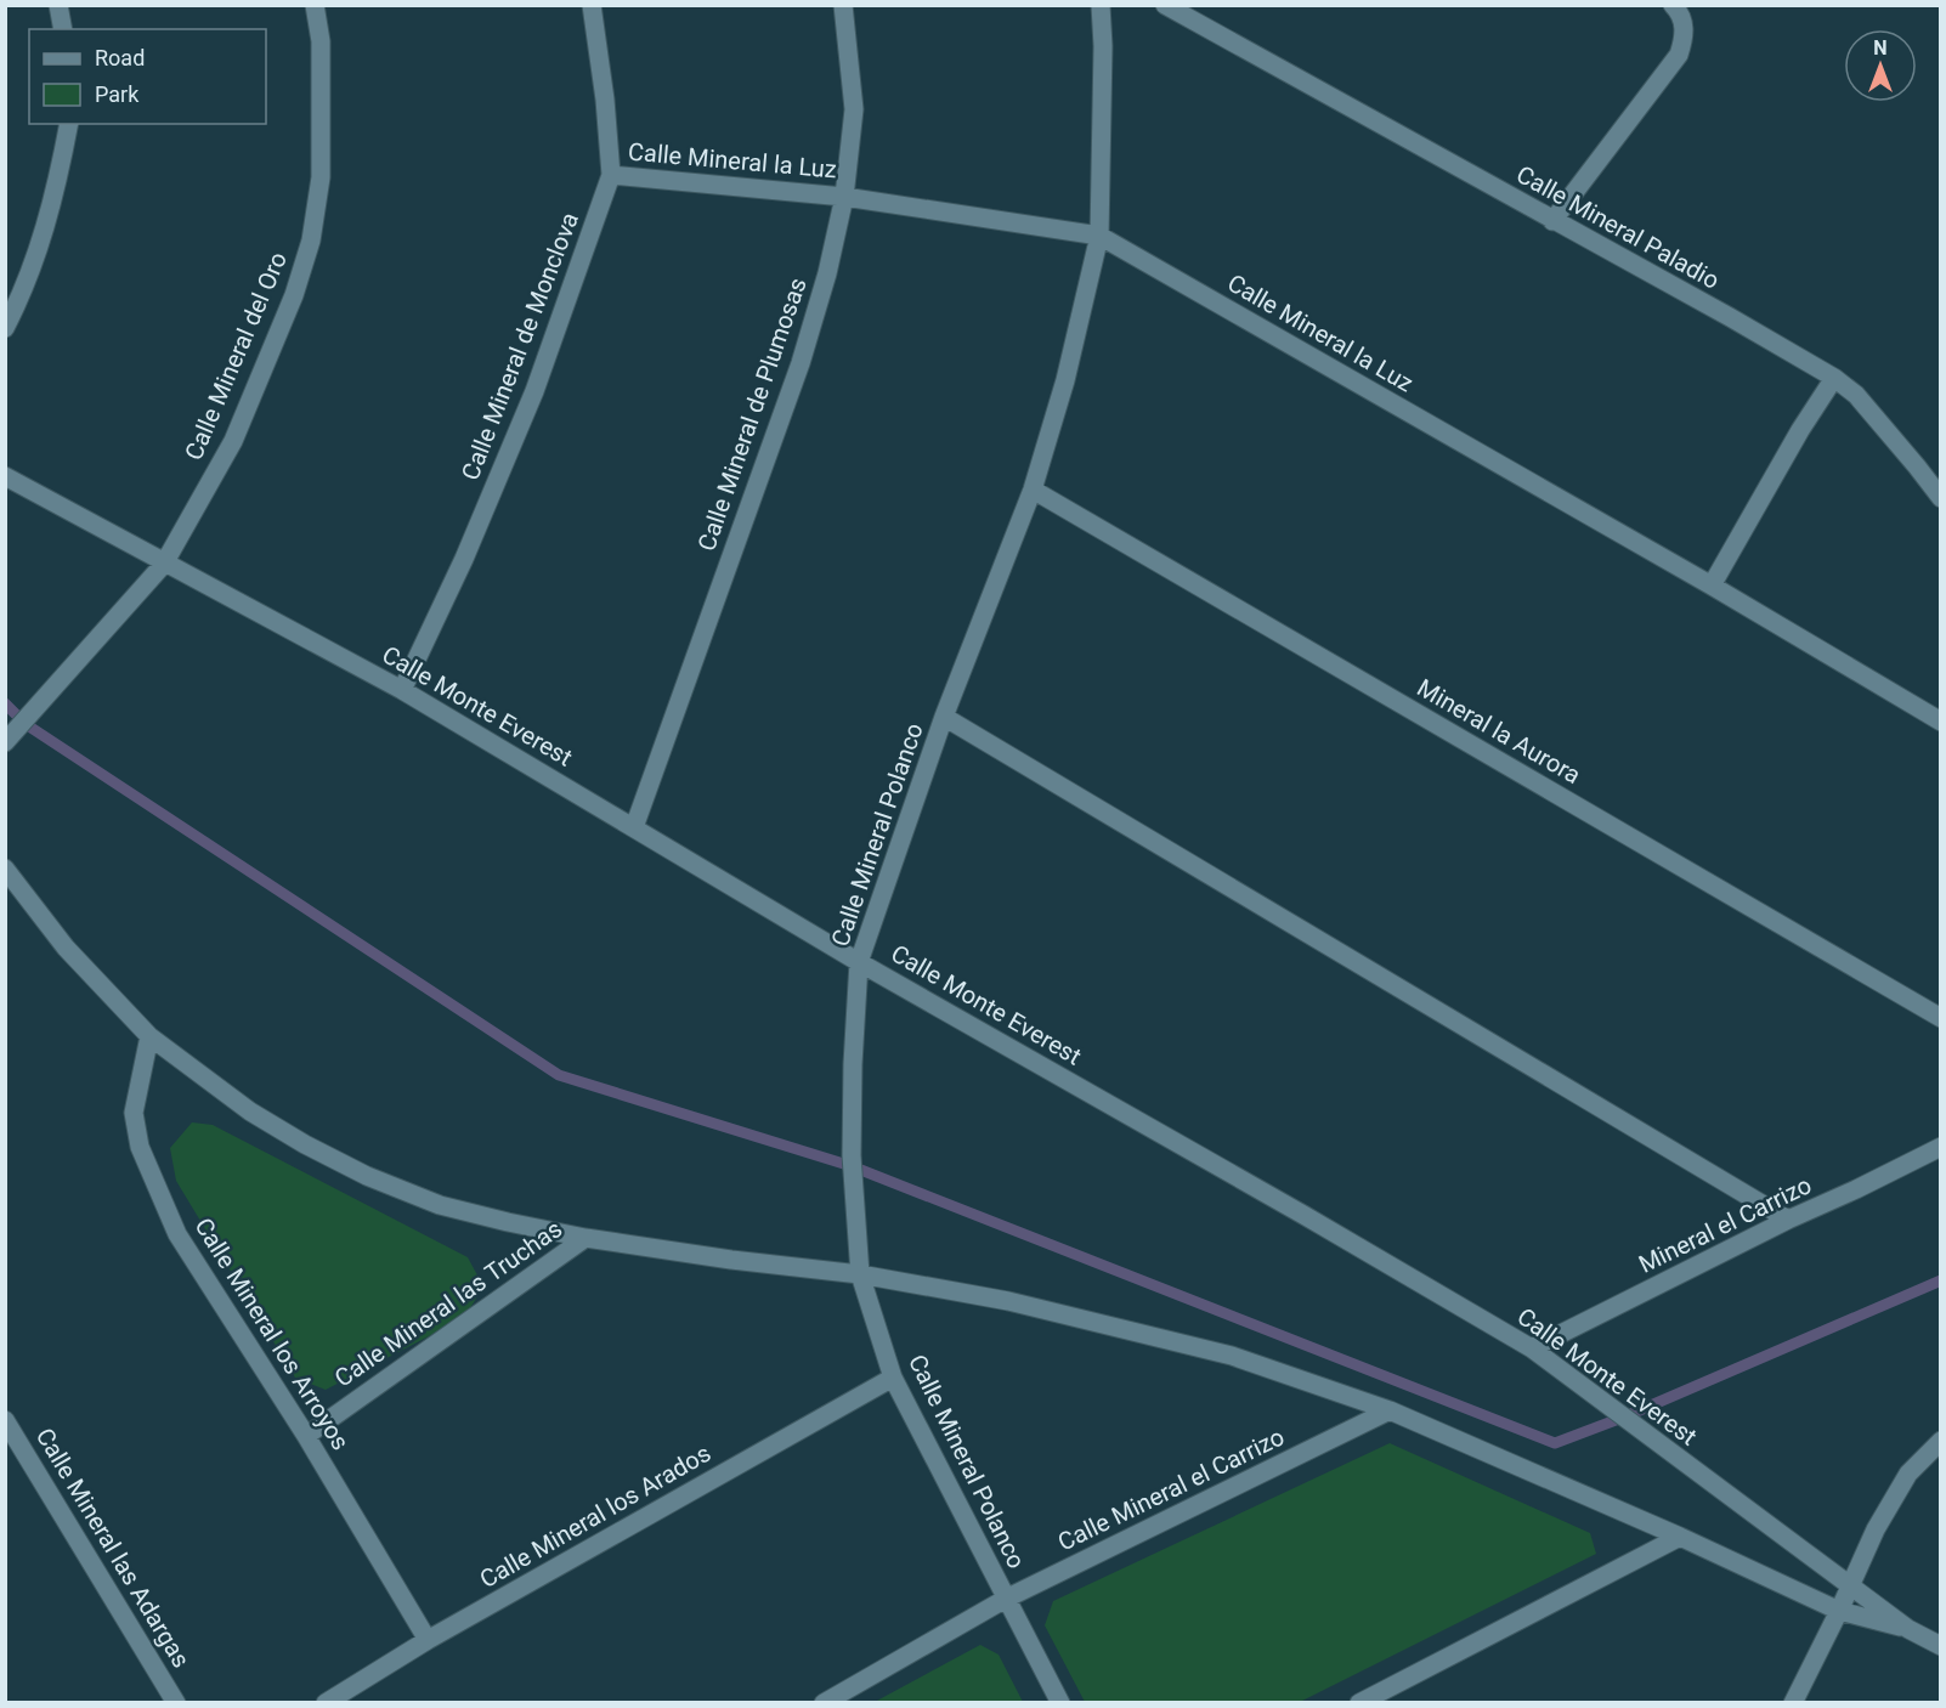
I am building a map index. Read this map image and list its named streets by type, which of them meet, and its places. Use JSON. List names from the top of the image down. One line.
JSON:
{"streets":{"street":["Calle Mineral la Luz","Calle Mineral Paladio","Calle Mineral de Monclova","Calle Mineral del Oro","Calle Mineral de Plumosas","Calle Monte Everest","Mineral la Aurora","Calle Mineral Polanco","Mineral el Carrizo","Calle Mineral las Truchas","Calle Mineral los Arroyos","Calle Mineral el Carrizo","Calle Mineral los Arados","Calle Mineral las Adargas"]},"crossings":[["Calle Mineral la Luz","Calle Mineral de Monclova"],["Calle Mineral la Luz","Calle Mineral de Plumosas"],["Calle Mineral la Luz","Calle Mineral Polanco"],["Calle Mineral de Monclova","Calle Monte Everest"],["Calle Mineral del Oro","Calle Monte Everest"],["Calle Mineral de Plumosas","Calle Monte Everest"],["Calle Monte Everest","Calle Mineral Polanco"],["Calle Monte Everest","Mineral el Carrizo"],["Calle Monte Everest","Calle Mineral las Truchas"],["Calle Monte Everest","Calle Mineral los Arroyos"],["Calle Monte Everest","Calle Mineral el Carrizo"],["Mineral la Aurora","Calle Mineral Polanco"],["Calle Mineral Polanco","Calle Mineral el Carrizo"],["Calle Mineral Polanco","Calle Mineral los Arados"],["Calle Mineral las Truchas","Calle Mineral los Arroyos"],["Calle Mineral los Arroyos","Calle Mineral los Arados"]],"legend":["Road","Park"],"north":"top"}
